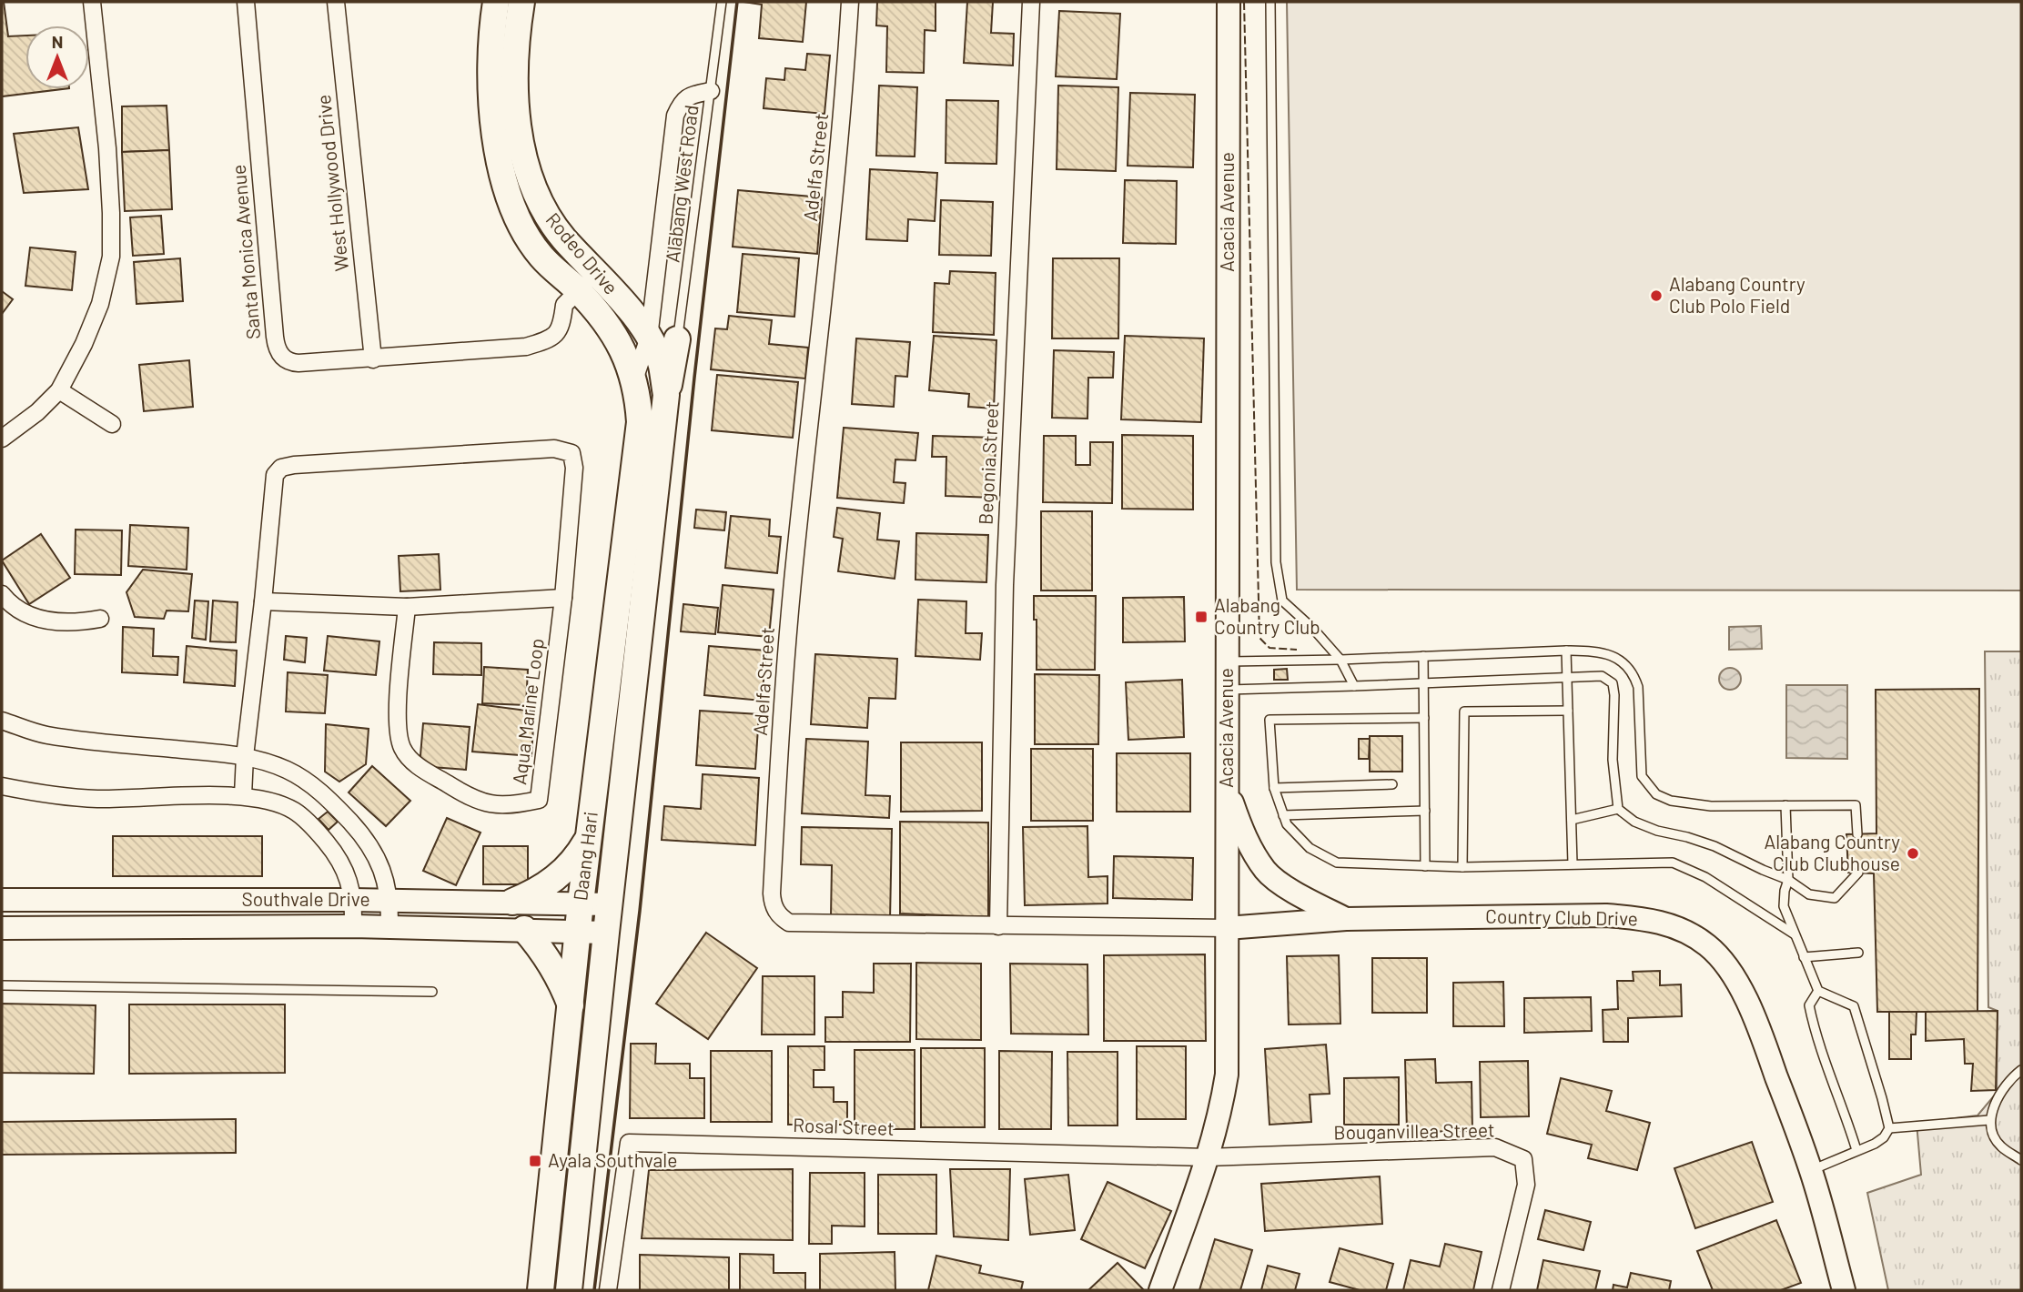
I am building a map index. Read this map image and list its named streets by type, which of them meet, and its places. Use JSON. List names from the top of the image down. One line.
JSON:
{"streets":{"main road":["Rodeo Drive","Daang Hari"],"street":["Adelfa Street","West Hollywood Drive","Acacia Avenue","Santa Monica Avenue","Begonia Street","Aqua Marine Loop","Southvale Drive","Country Club Drive","Rosal Street","Bouganvillea Street"],"lane":["Alabang West Road"]},"crossings":[["Adelfa Street","Acacia Avenue"],["Adelfa Street","Begonia Street"],["Adelfa Street","Country Club Drive"],["West Hollywood Drive","Santa Monica Avenue"],["Alabang West Road","Rodeo Drive"],["Acacia Avenue","Country Club Drive"],["Acacia Avenue","Rosal Street"],["Acacia Avenue","Bouganvillea Street"],["Santa Monica Avenue","Rodeo Drive"],["Rodeo Drive","Daang Hari"],["Daang Hari","Southvale Drive"],["Rosal Street","Bouganvillea Street"]],"places":{"other":["Alabang Country Club Polo Field","Alabang Country Club Clubhouse"],"transit":["Alabang Country Club","Ayala Southvale"]},"north":"top"}
